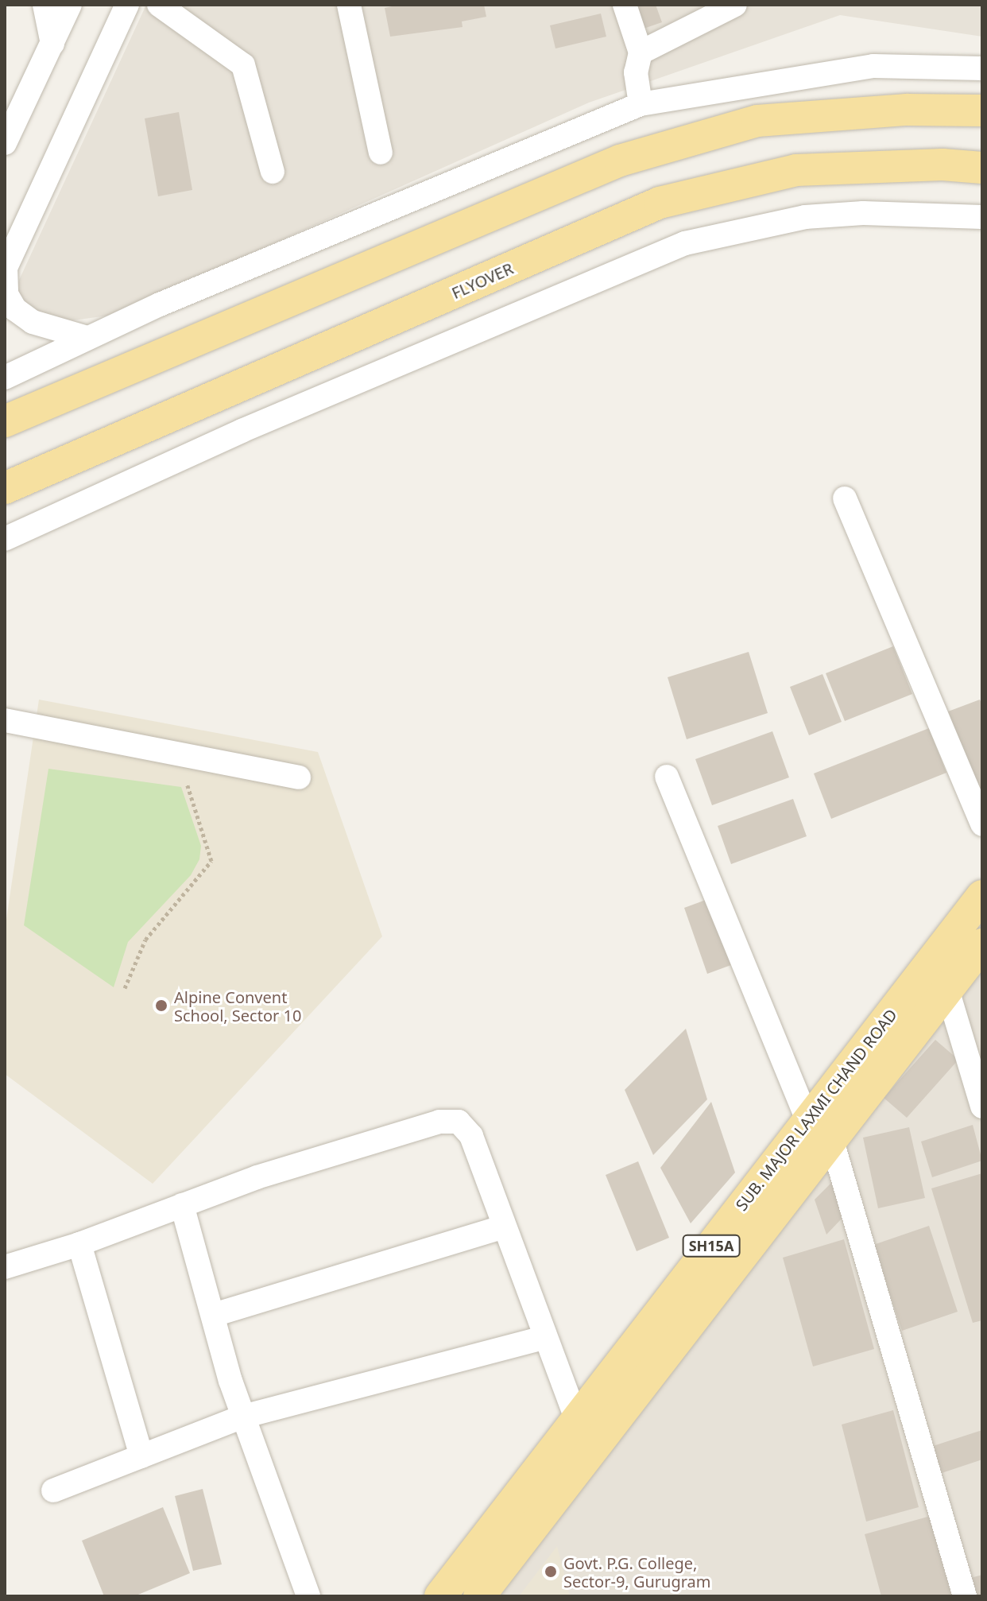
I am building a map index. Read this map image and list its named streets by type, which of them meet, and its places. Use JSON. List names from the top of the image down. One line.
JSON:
{"streets":{"main road":["FLYOVER","SUB. MAJOR LAXMI CHAND ROAD","SH15A"]},"places":["Alpine Convent School, Sector 10","Govt. P.G. College, Sector-9, Gurugram"]}
